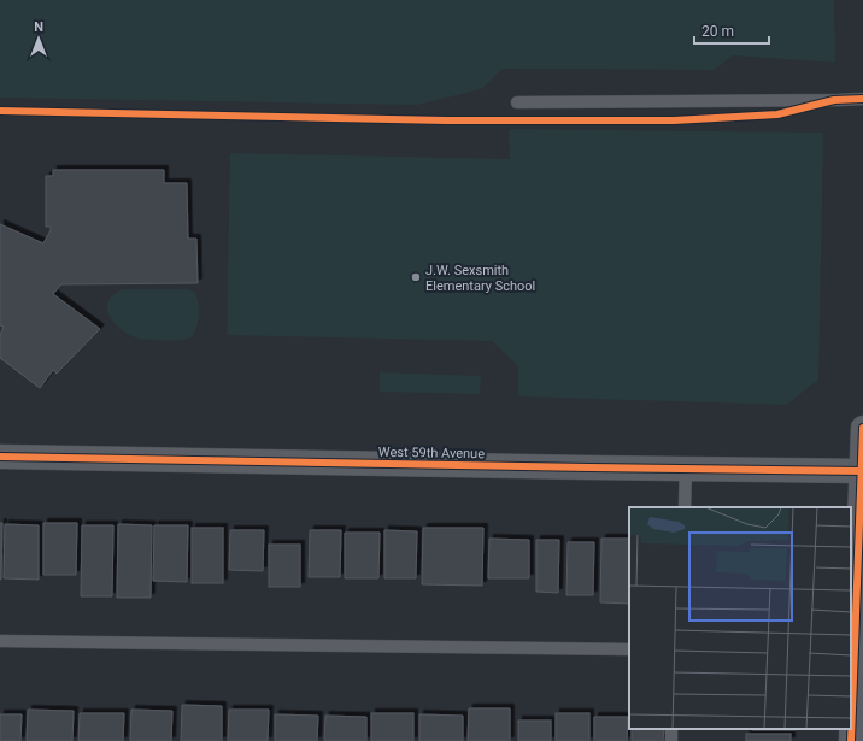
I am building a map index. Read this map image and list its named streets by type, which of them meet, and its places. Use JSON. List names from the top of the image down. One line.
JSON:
{"streets":{"street":["West 59th Avenue"]},"places":["J.W. Sexsmith Elementary School"],"scale_bar":"20 m","north":"top"}
